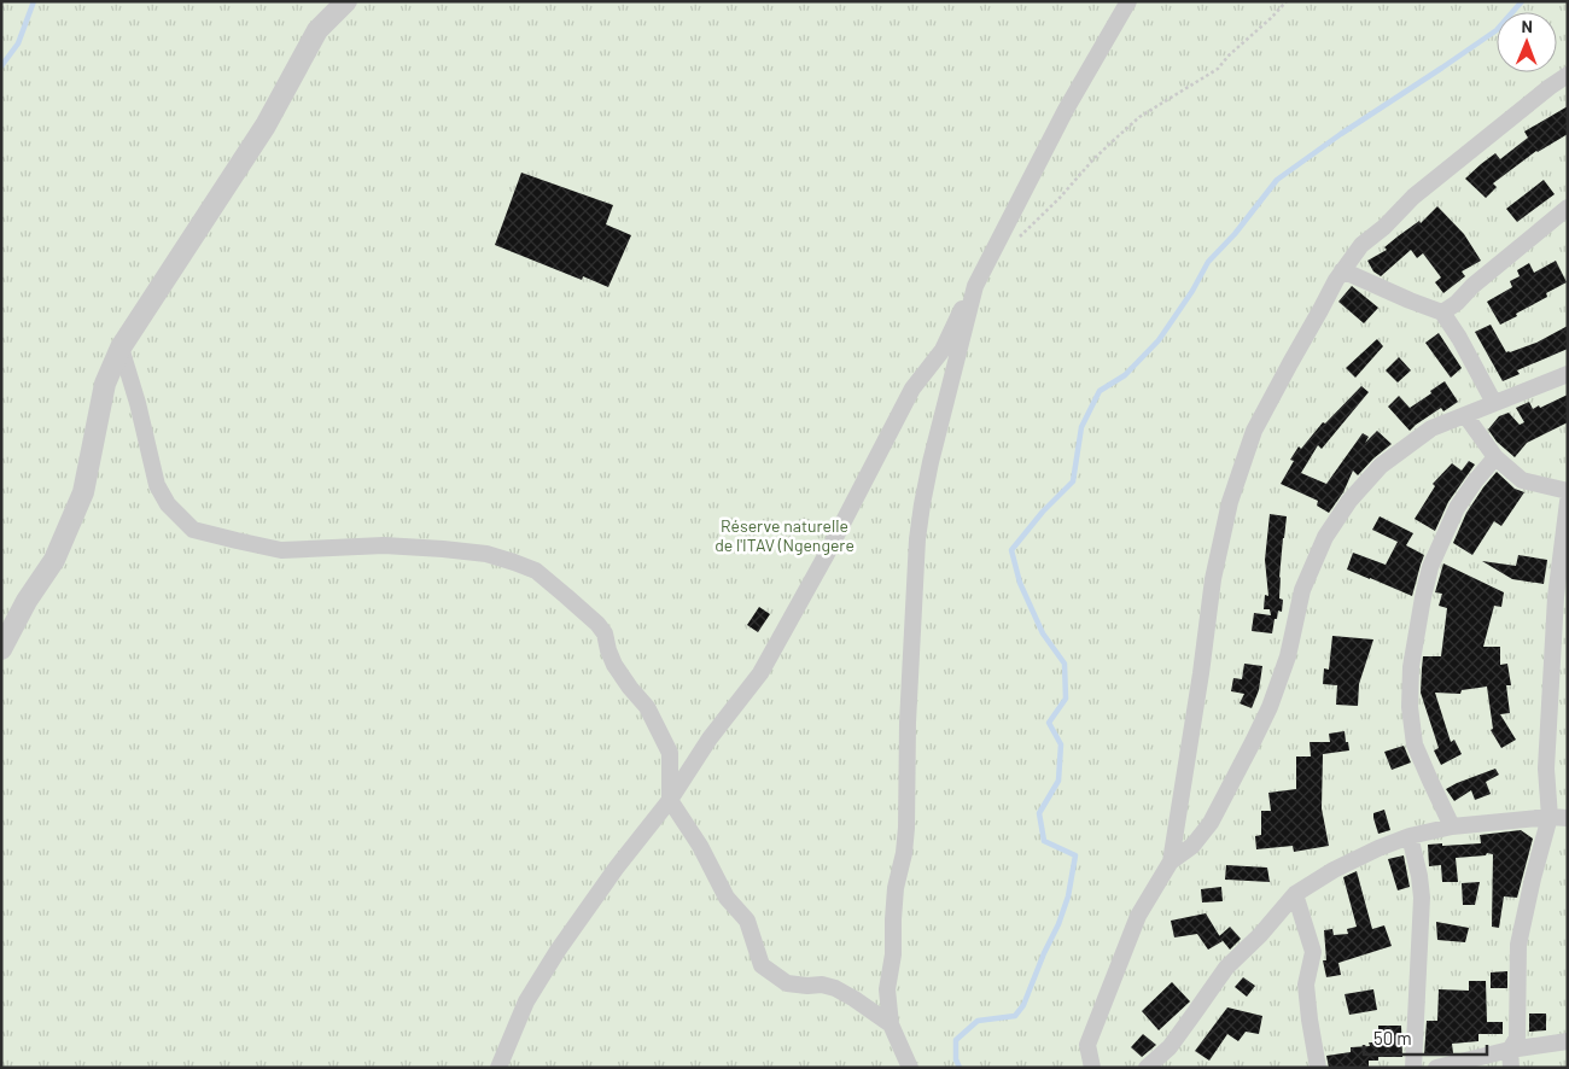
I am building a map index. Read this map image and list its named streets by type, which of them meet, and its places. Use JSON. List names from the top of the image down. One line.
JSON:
{"parks":["Réserve naturelle de l'ITAV (Ngengere"],"scale_bar":"50 m","north":"top"}
